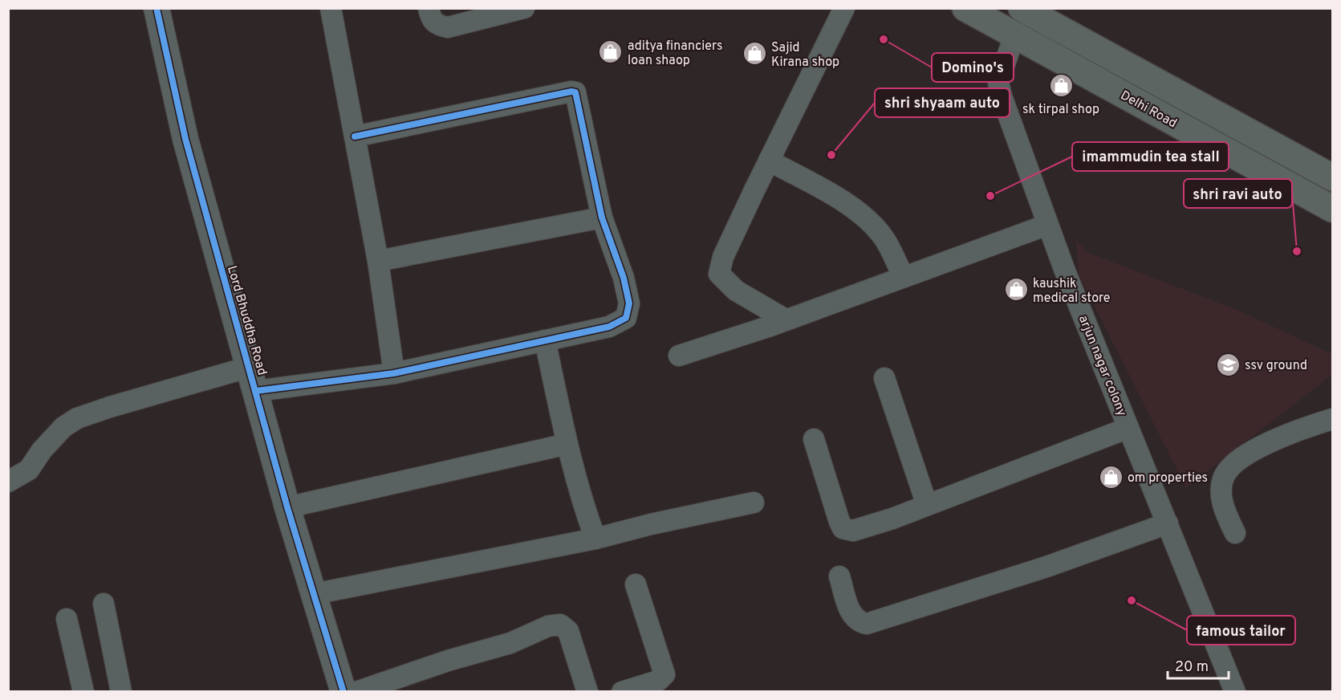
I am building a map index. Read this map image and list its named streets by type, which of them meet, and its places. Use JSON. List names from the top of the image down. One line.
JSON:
{"streets":{"main road":["Delhi Road"],"street":["Lord Bhuddha Road","arjun nagar colony"]},"crossings":[["Delhi Road","arjun nagar colony"]],"places":{"other":["Domino's","shri shyaam auto","imammudin tea stall","shri ravi auto","famous tailor"],"shop":["aditya financiers loan shaop","Sajid Kirana shop","sk tirpal shop","kaushik medical store","om properties"],"school or university":["ssv ground"]},"scale_bar":"20 m"}
